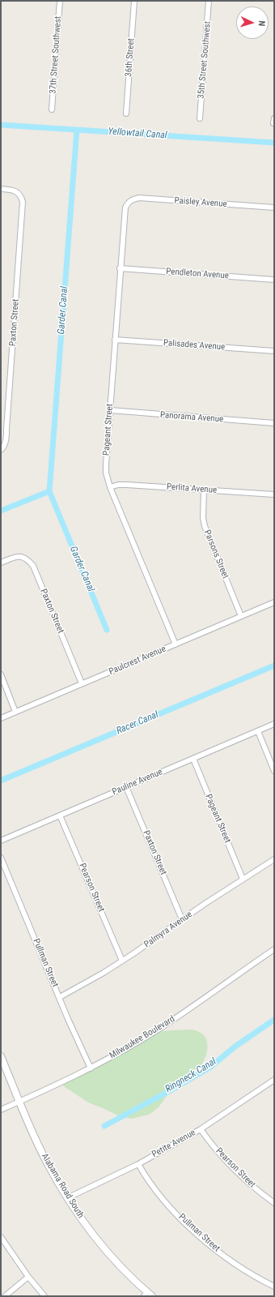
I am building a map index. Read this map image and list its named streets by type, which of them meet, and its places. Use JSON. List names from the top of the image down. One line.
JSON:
{"streets":{"street":["37th Street Southwest","36th Street","35th Street Southwest","Paisley Avenue","Pendleton Avenue","Paxton Street","Palisades Avenue","Panorama Avenue","Pageant Street","Perlita Avenue","Parsons Street","Paulcrest Avenue","Pauline Avenue","Pearson Street","Palmyra Avenue","Pullman Street","Milwaukee Boulevard","Petite Avenue","Alabama Road South"]},"crossings":[["Paisley Avenue","Pageant Street"],["Pendleton Avenue","Pageant Street"],["Paxton Street","Paulcrest Avenue"],["Paxton Street","Pauline Avenue"],["Paxton Street","Palmyra Avenue"],["Palisades Avenue","Pageant Street"],["Panorama Avenue","Pageant Street"],["Pageant Street","Perlita Avenue"],["Pageant Street","Paulcrest Avenue"],["Pageant Street","Pauline Avenue"],["Pageant Street","Palmyra Avenue"],["Perlita Avenue","Parsons Street"],["Parsons Street","Paulcrest Avenue"],["Pauline Avenue","Pearson Street"],["Pearson Street","Palmyra Avenue"],["Pearson Street","Petite Avenue"],["Palmyra Avenue","Pullman Street"],["Pullman Street","Milwaukee Boulevard"],["Pullman Street","Petite Avenue"],["Milwaukee Boulevard","Alabama Road South"],["Petite Avenue","Alabama Road South"]],"water":["Yellowtail Canal","Garder Canal","Racer Canal","Ringneck Canal"],"north":"right"}
